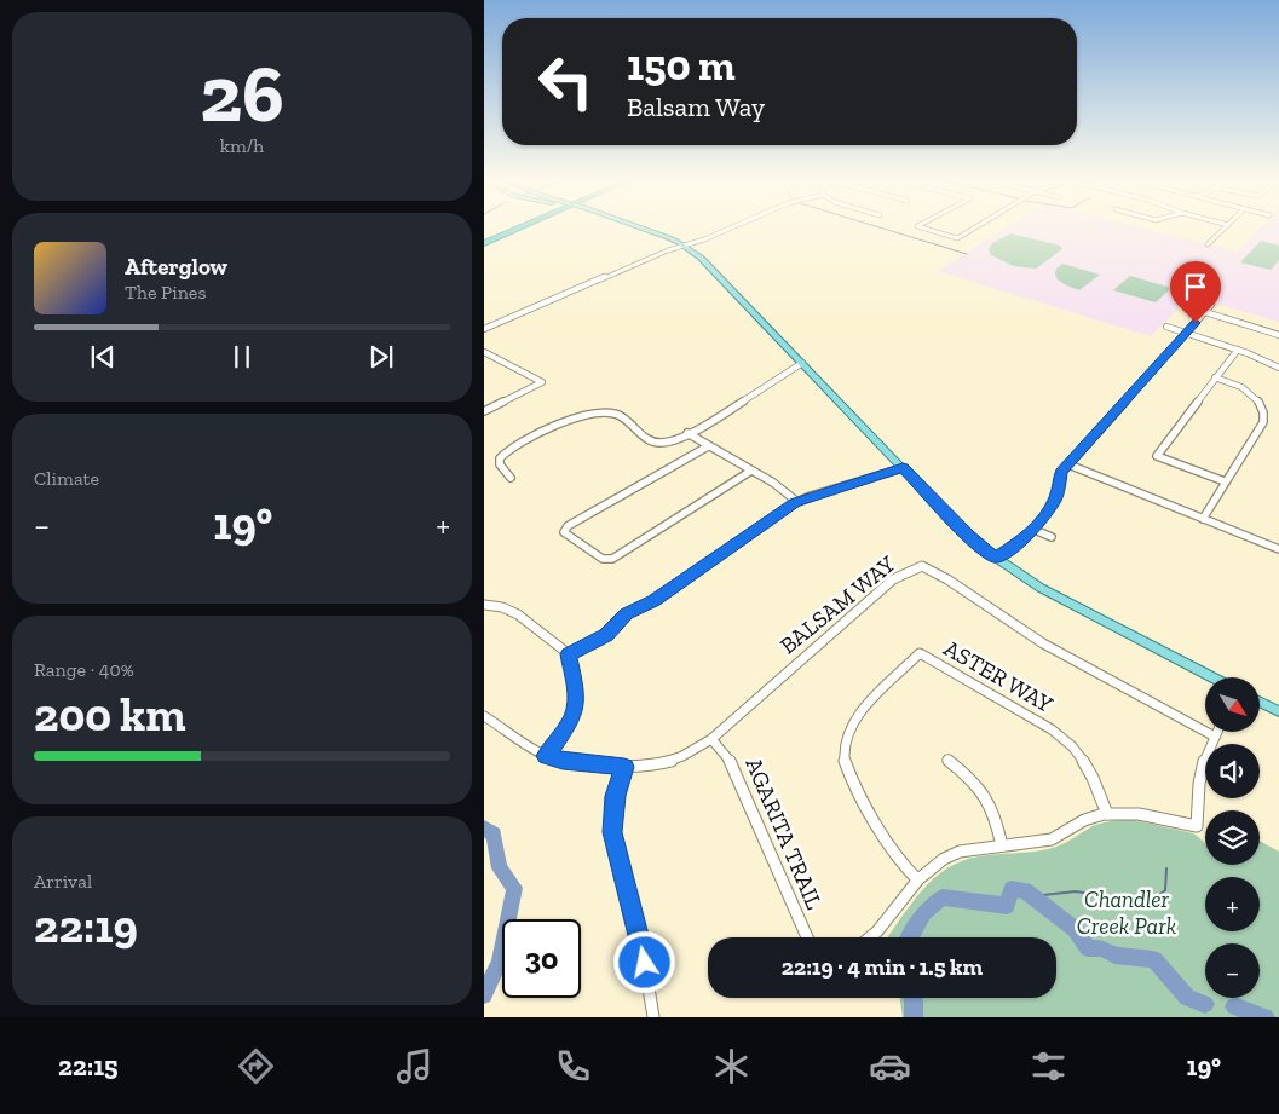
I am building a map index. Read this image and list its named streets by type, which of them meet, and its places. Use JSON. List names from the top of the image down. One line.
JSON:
{"streets":{"street":["BALSAM WAY","ASTER WAY","AGARITA TRAIL"]},"crossings":[["BALSAM WAY","AGARITA TRAIL"]],"parks":["Chandler Creek Park"],"north":"bottom right","page":{"tile":[["26","km/h"],"Climate",["Range · 40%","200 km"],["Arrival","22:19"]],"turn":["150 m","Balsam Way"],"song":["Afterglow","The Pines"],"heat":["−","19°","+"],"map_buttons":["+","−"],"limit":"30","trip":"22:19 · 4 min · 1.5 km","tabs":["22:15","19°"]}}
